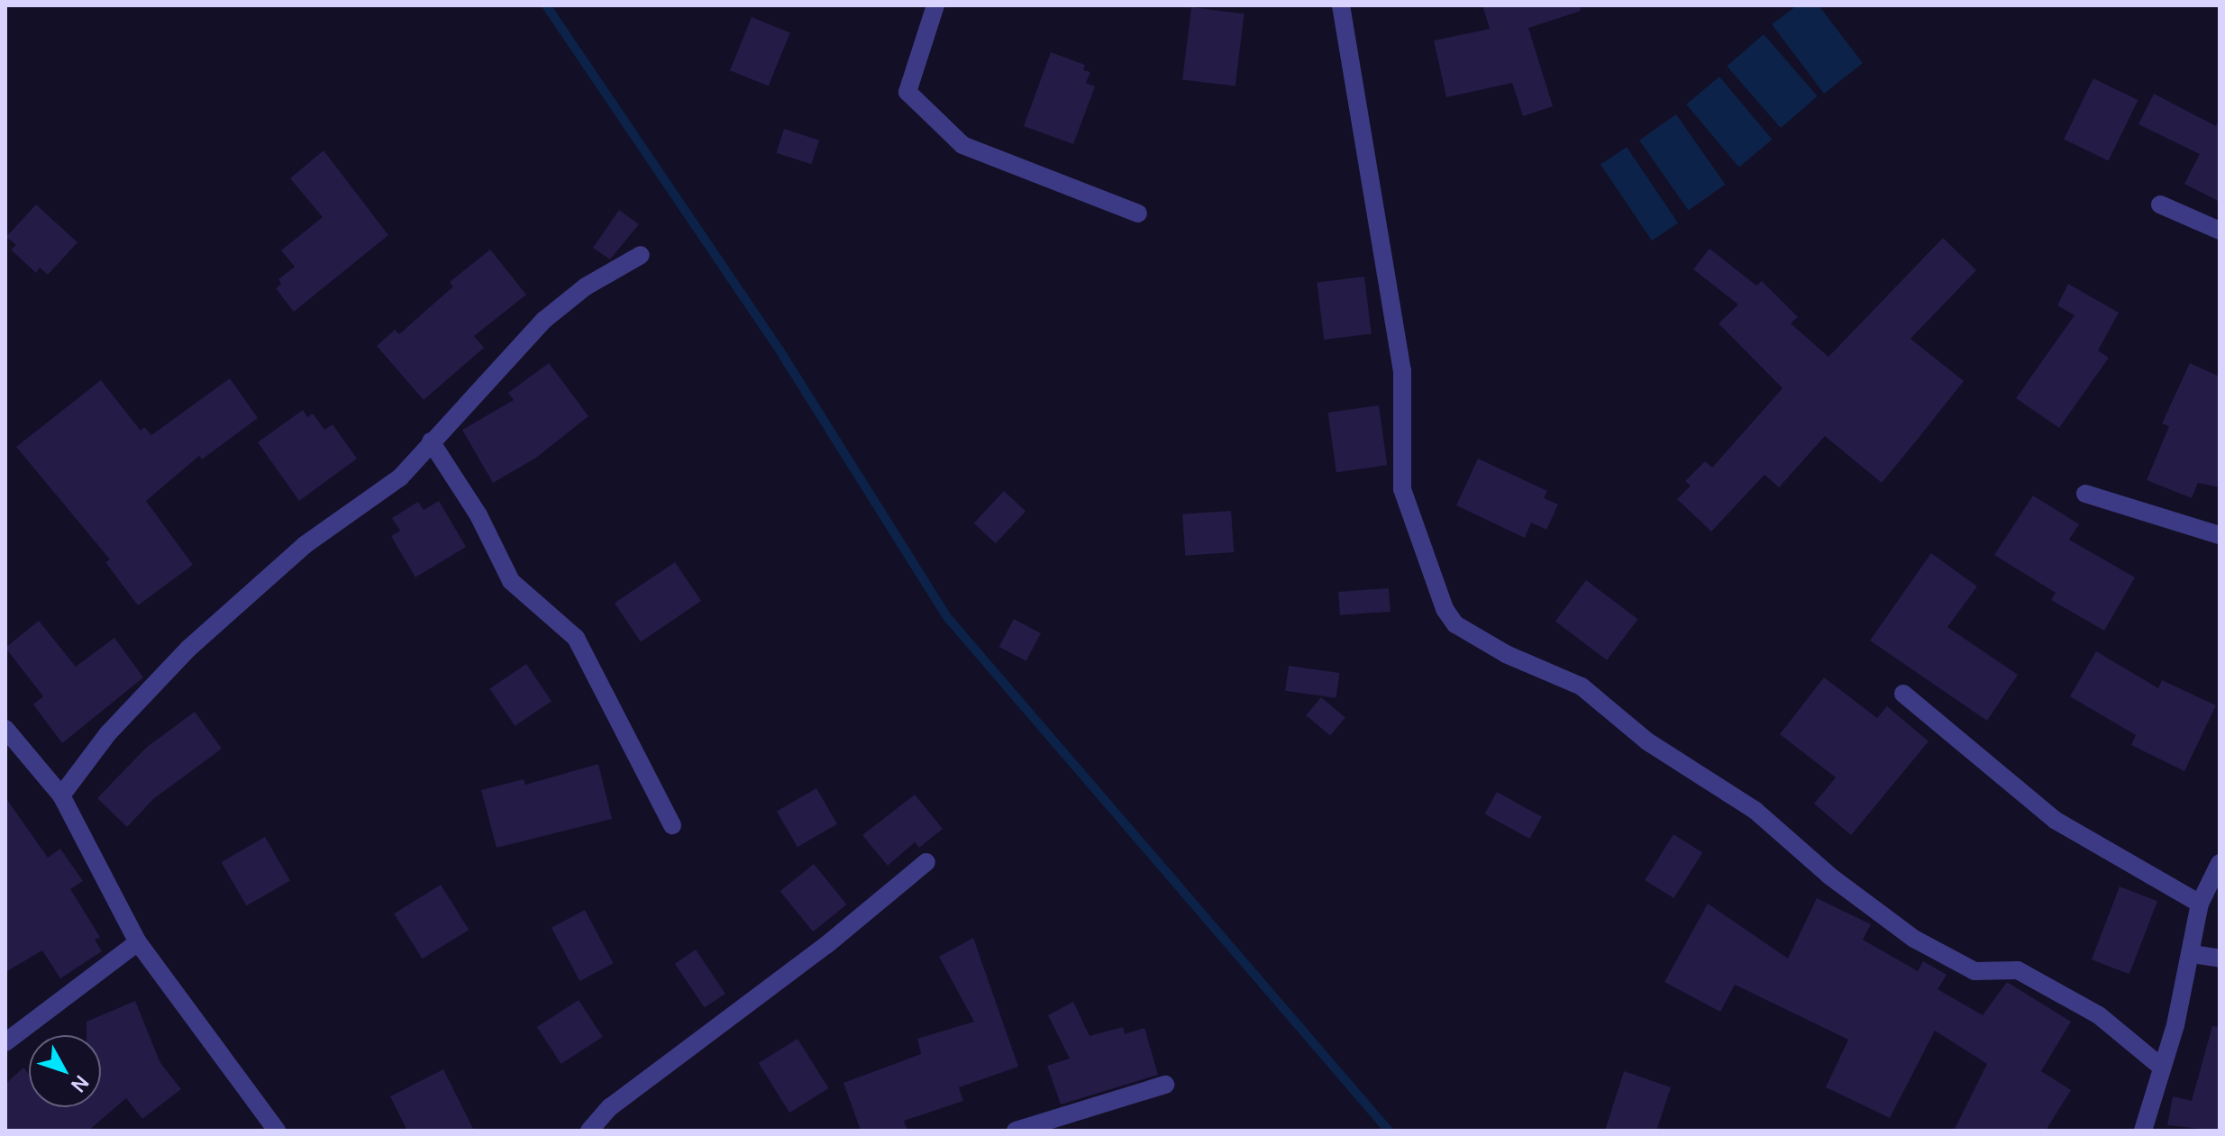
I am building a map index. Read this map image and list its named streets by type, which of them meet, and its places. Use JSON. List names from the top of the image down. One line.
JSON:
{"north":"bottom right"}
